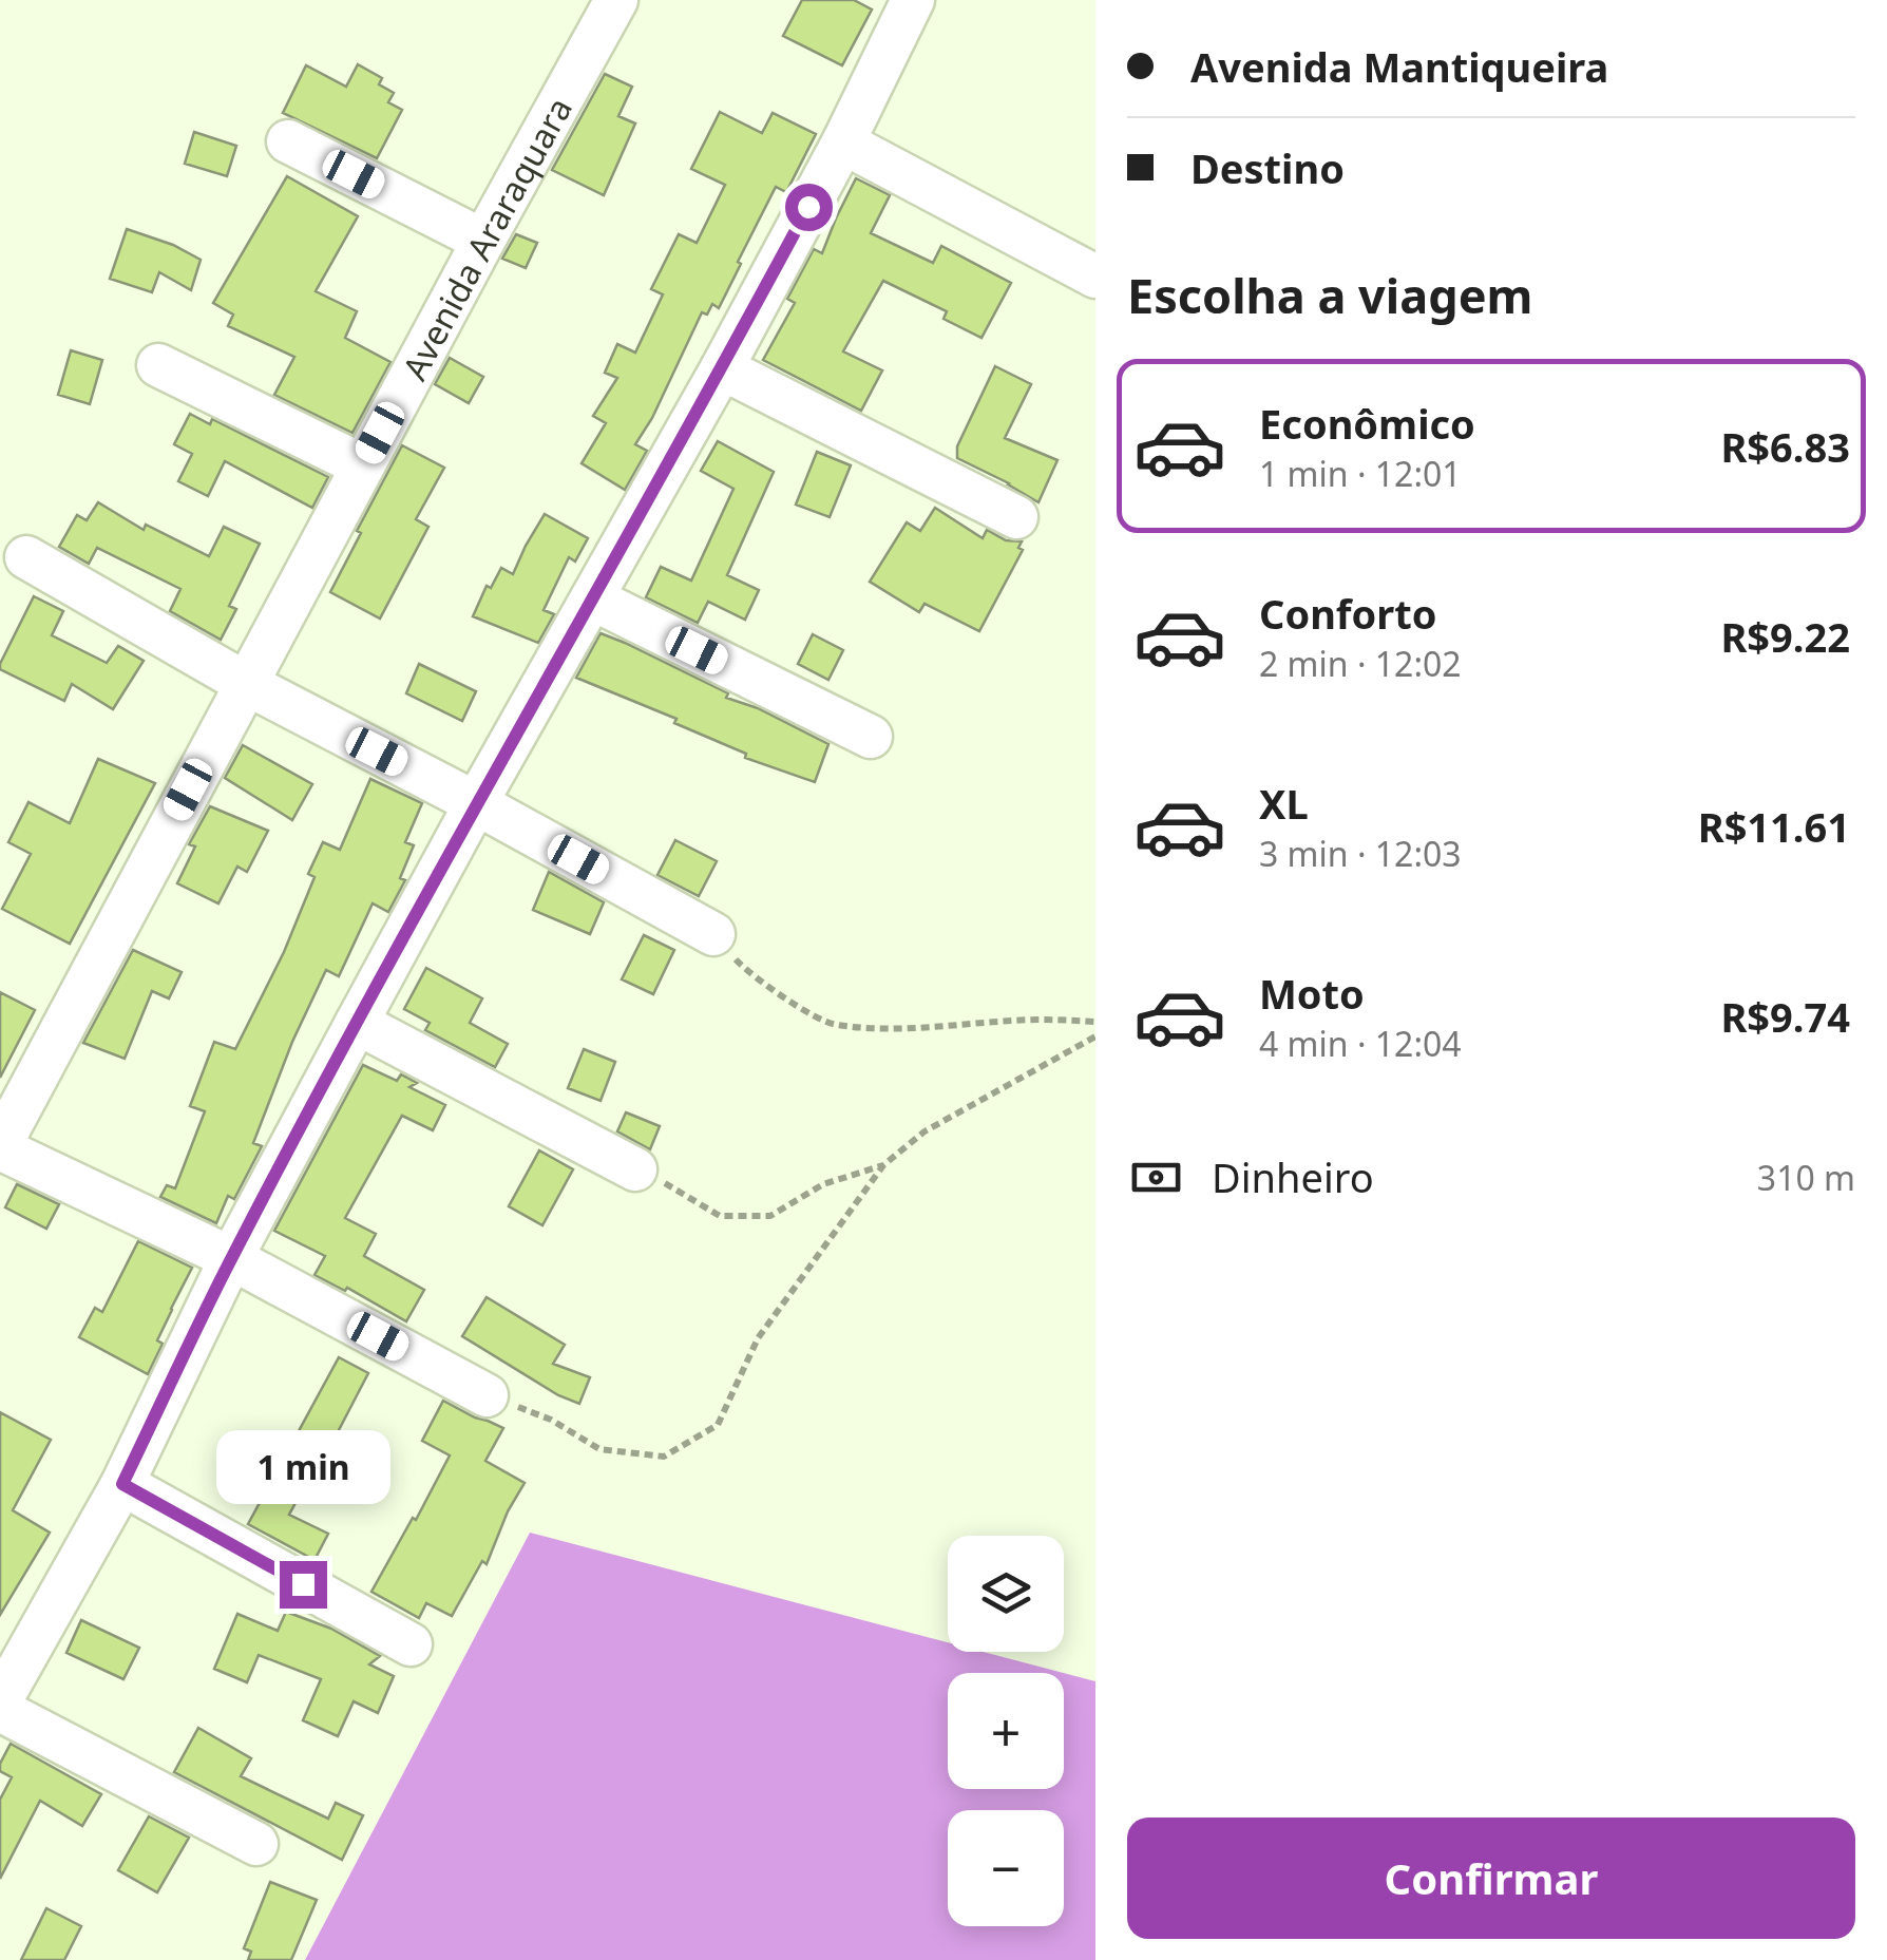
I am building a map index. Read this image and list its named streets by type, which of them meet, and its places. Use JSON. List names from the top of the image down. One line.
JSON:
{"streets":{"street":["Avenida Araraquara"]},"page":{"banner":["Avenida Mantiqueira","Destino"],"heading":"Escolha a viagem","list":[{"name":"Econômico","note":"1 min · 12:01","value":"R$6.83"},{"name":"Conforto","note":"2 min · 12:02","value":"R$9.22"},{"name":"XL","note":"3 min · 12:03","value":"R$11.61"},{"name":"Moto","note":"4 min · 12:04","value":"R$9.74"}],"pay":["Dinheiro","310 m"],"bubble":"1 min","map_buttons":["+","−"],"buttons":"Confirmar"}}
